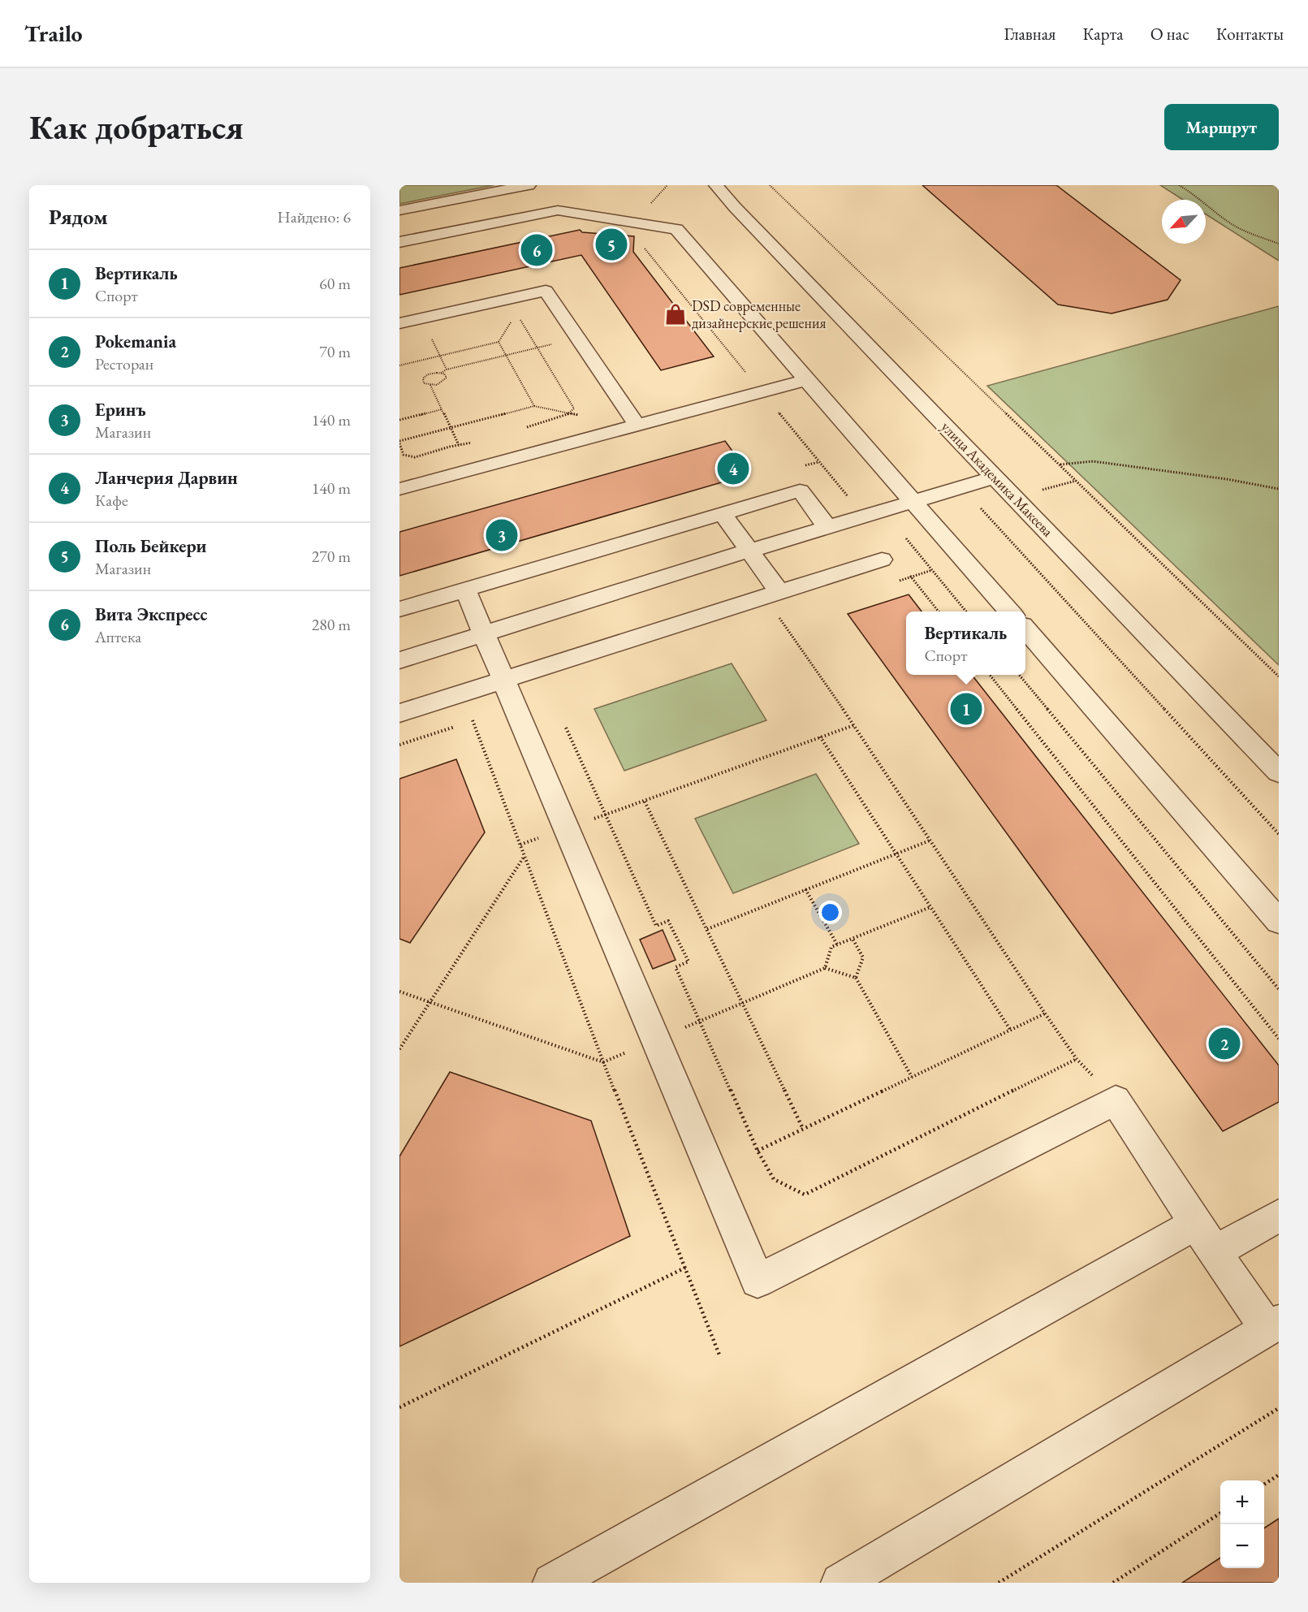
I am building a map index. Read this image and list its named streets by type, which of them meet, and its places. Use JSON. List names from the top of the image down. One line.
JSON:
{"streets":{"street":["улица Академика Макеева"]},"places":{"shop":["DSD современные дизайнерские решения"]},"north":"bottom left","page":{"header":"Trailo","nav":["Главная","Карта","О нас","Контакты"],"buttons":"Маршрут","title":"Как добраться","heading":["Рядом","Найдено: 6"],"pins":["5","6","4","3","1","2"],"list":[{"mark":"1","name":"Вертикаль","note":"Спорт","value":"60 m"},{"mark":"2","name":"Pokemania","note":"Ресторан","value":"70 m"},{"mark":"3","name":"Еринъ","note":"Магазин","value":"140 m"},{"mark":"4","name":"Ланчерия Дарвин","note":"Кафе","value":"140 m"},{"mark":"5","name":"Поль Бейкери","note":"Магазин","value":"270 m"},{"mark":"6","name":"Вита Экспресс","note":"Аптека","value":"280 m"}],"popup":["Вертикаль","Спорт"],"map_buttons":["+","−"]}}
